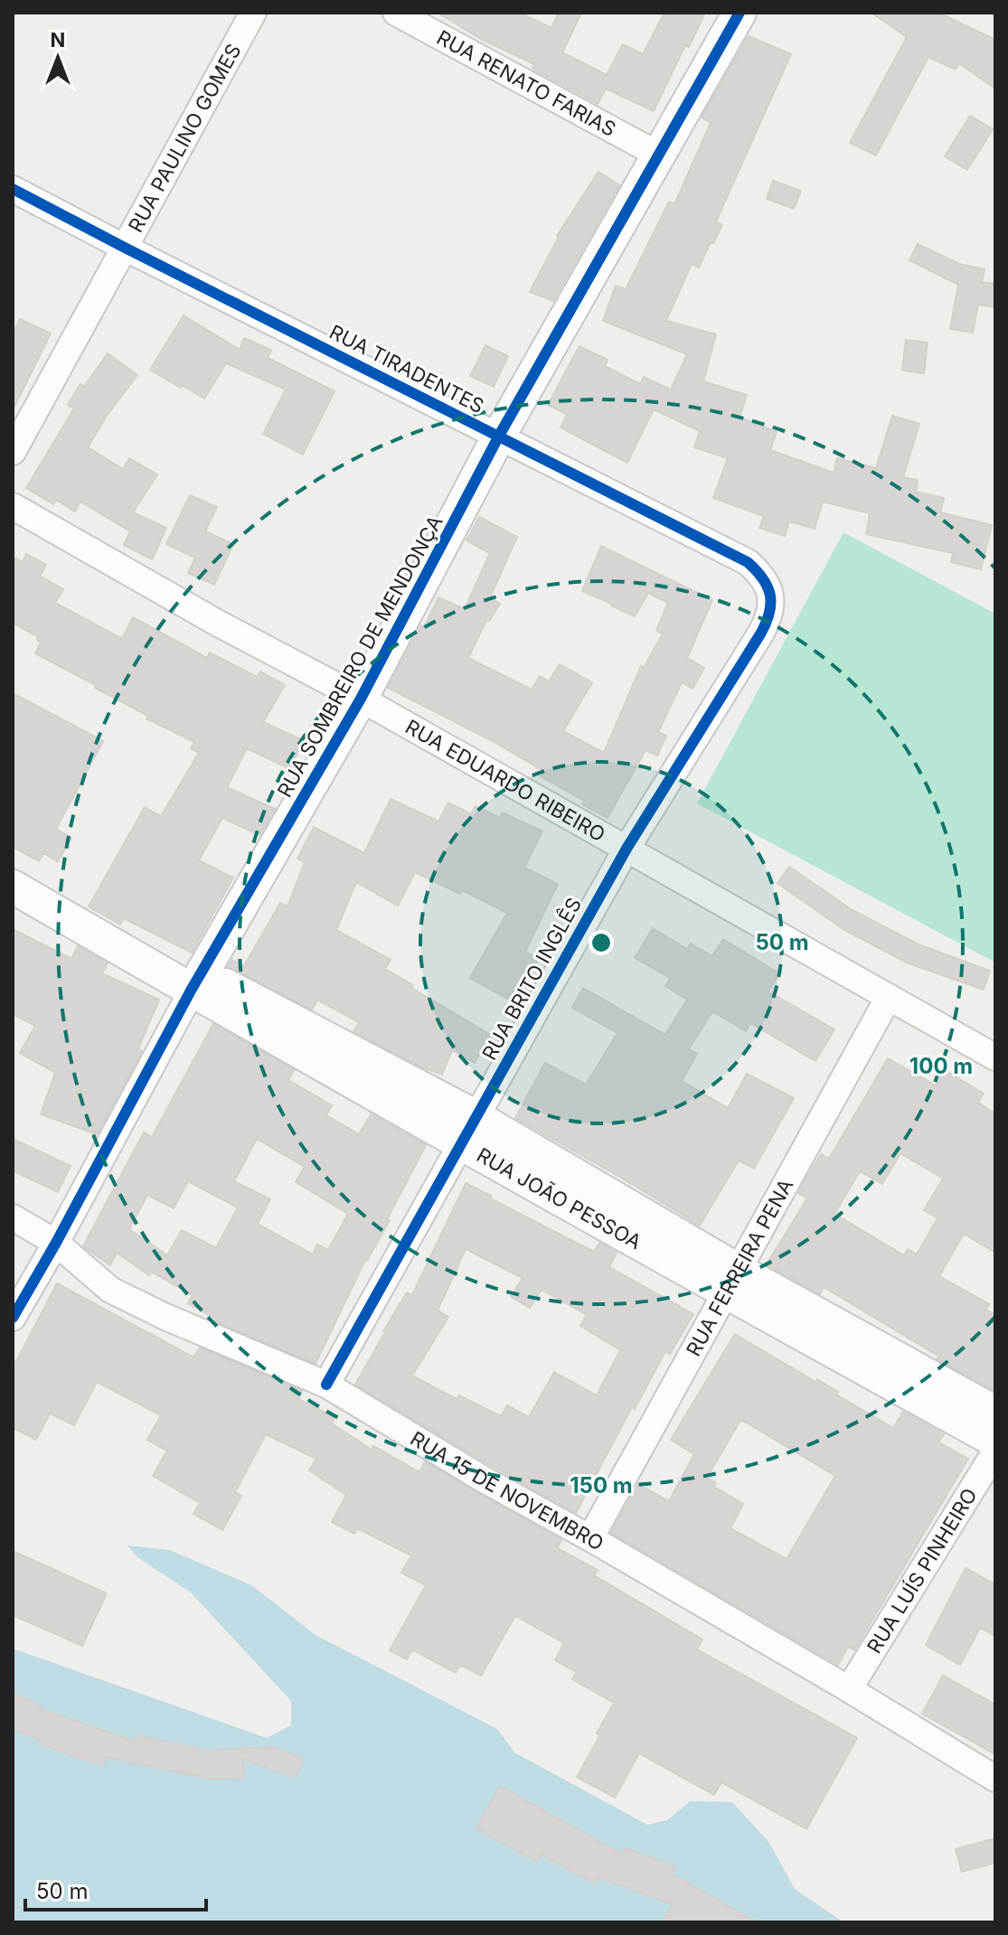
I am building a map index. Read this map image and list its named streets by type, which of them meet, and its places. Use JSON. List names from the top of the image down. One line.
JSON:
{"streets":{"street":["RUA RENATO FARIAS","RUA PAULINO GOMES","RUA TIRADENTES","RUA SOMBREIRO DE MENDONÇA","RUA EDUARDO RIBEIRO","RUA BRITO INGLÊS","RUA JOÃO PESSOA","RUA FERREIRA PENA","RUA 15 DE NOVEMBRO","RUA LUÍS PINHEIRO"]},"crossings":[["RUA RENATO FARIAS","RUA SOMBREIRO DE MENDONÇA"],["RUA PAULINO GOMES","RUA TIRADENTES"],["RUA TIRADENTES","RUA SOMBREIRO DE MENDONÇA"],["RUA TIRADENTES","RUA BRITO INGLÊS"],["RUA SOMBREIRO DE MENDONÇA","RUA EDUARDO RIBEIRO"],["RUA SOMBREIRO DE MENDONÇA","RUA JOÃO PESSOA"],["RUA SOMBREIRO DE MENDONÇA","RUA 15 DE NOVEMBRO"],["RUA EDUARDO RIBEIRO","RUA BRITO INGLÊS"],["RUA EDUARDO RIBEIRO","RUA FERREIRA PENA"],["RUA BRITO INGLÊS","RUA JOÃO PESSOA"],["RUA BRITO INGLÊS","RUA 15 DE NOVEMBRO"],["RUA JOÃO PESSOA","RUA FERREIRA PENA"],["RUA FERREIRA PENA","RUA 15 DE NOVEMBRO"],["RUA 15 DE NOVEMBRO","RUA LUÍS PINHEIRO"]],"scale_bar":"50 m","north":"top","rings":["50 m","100 m","150 m"]}
